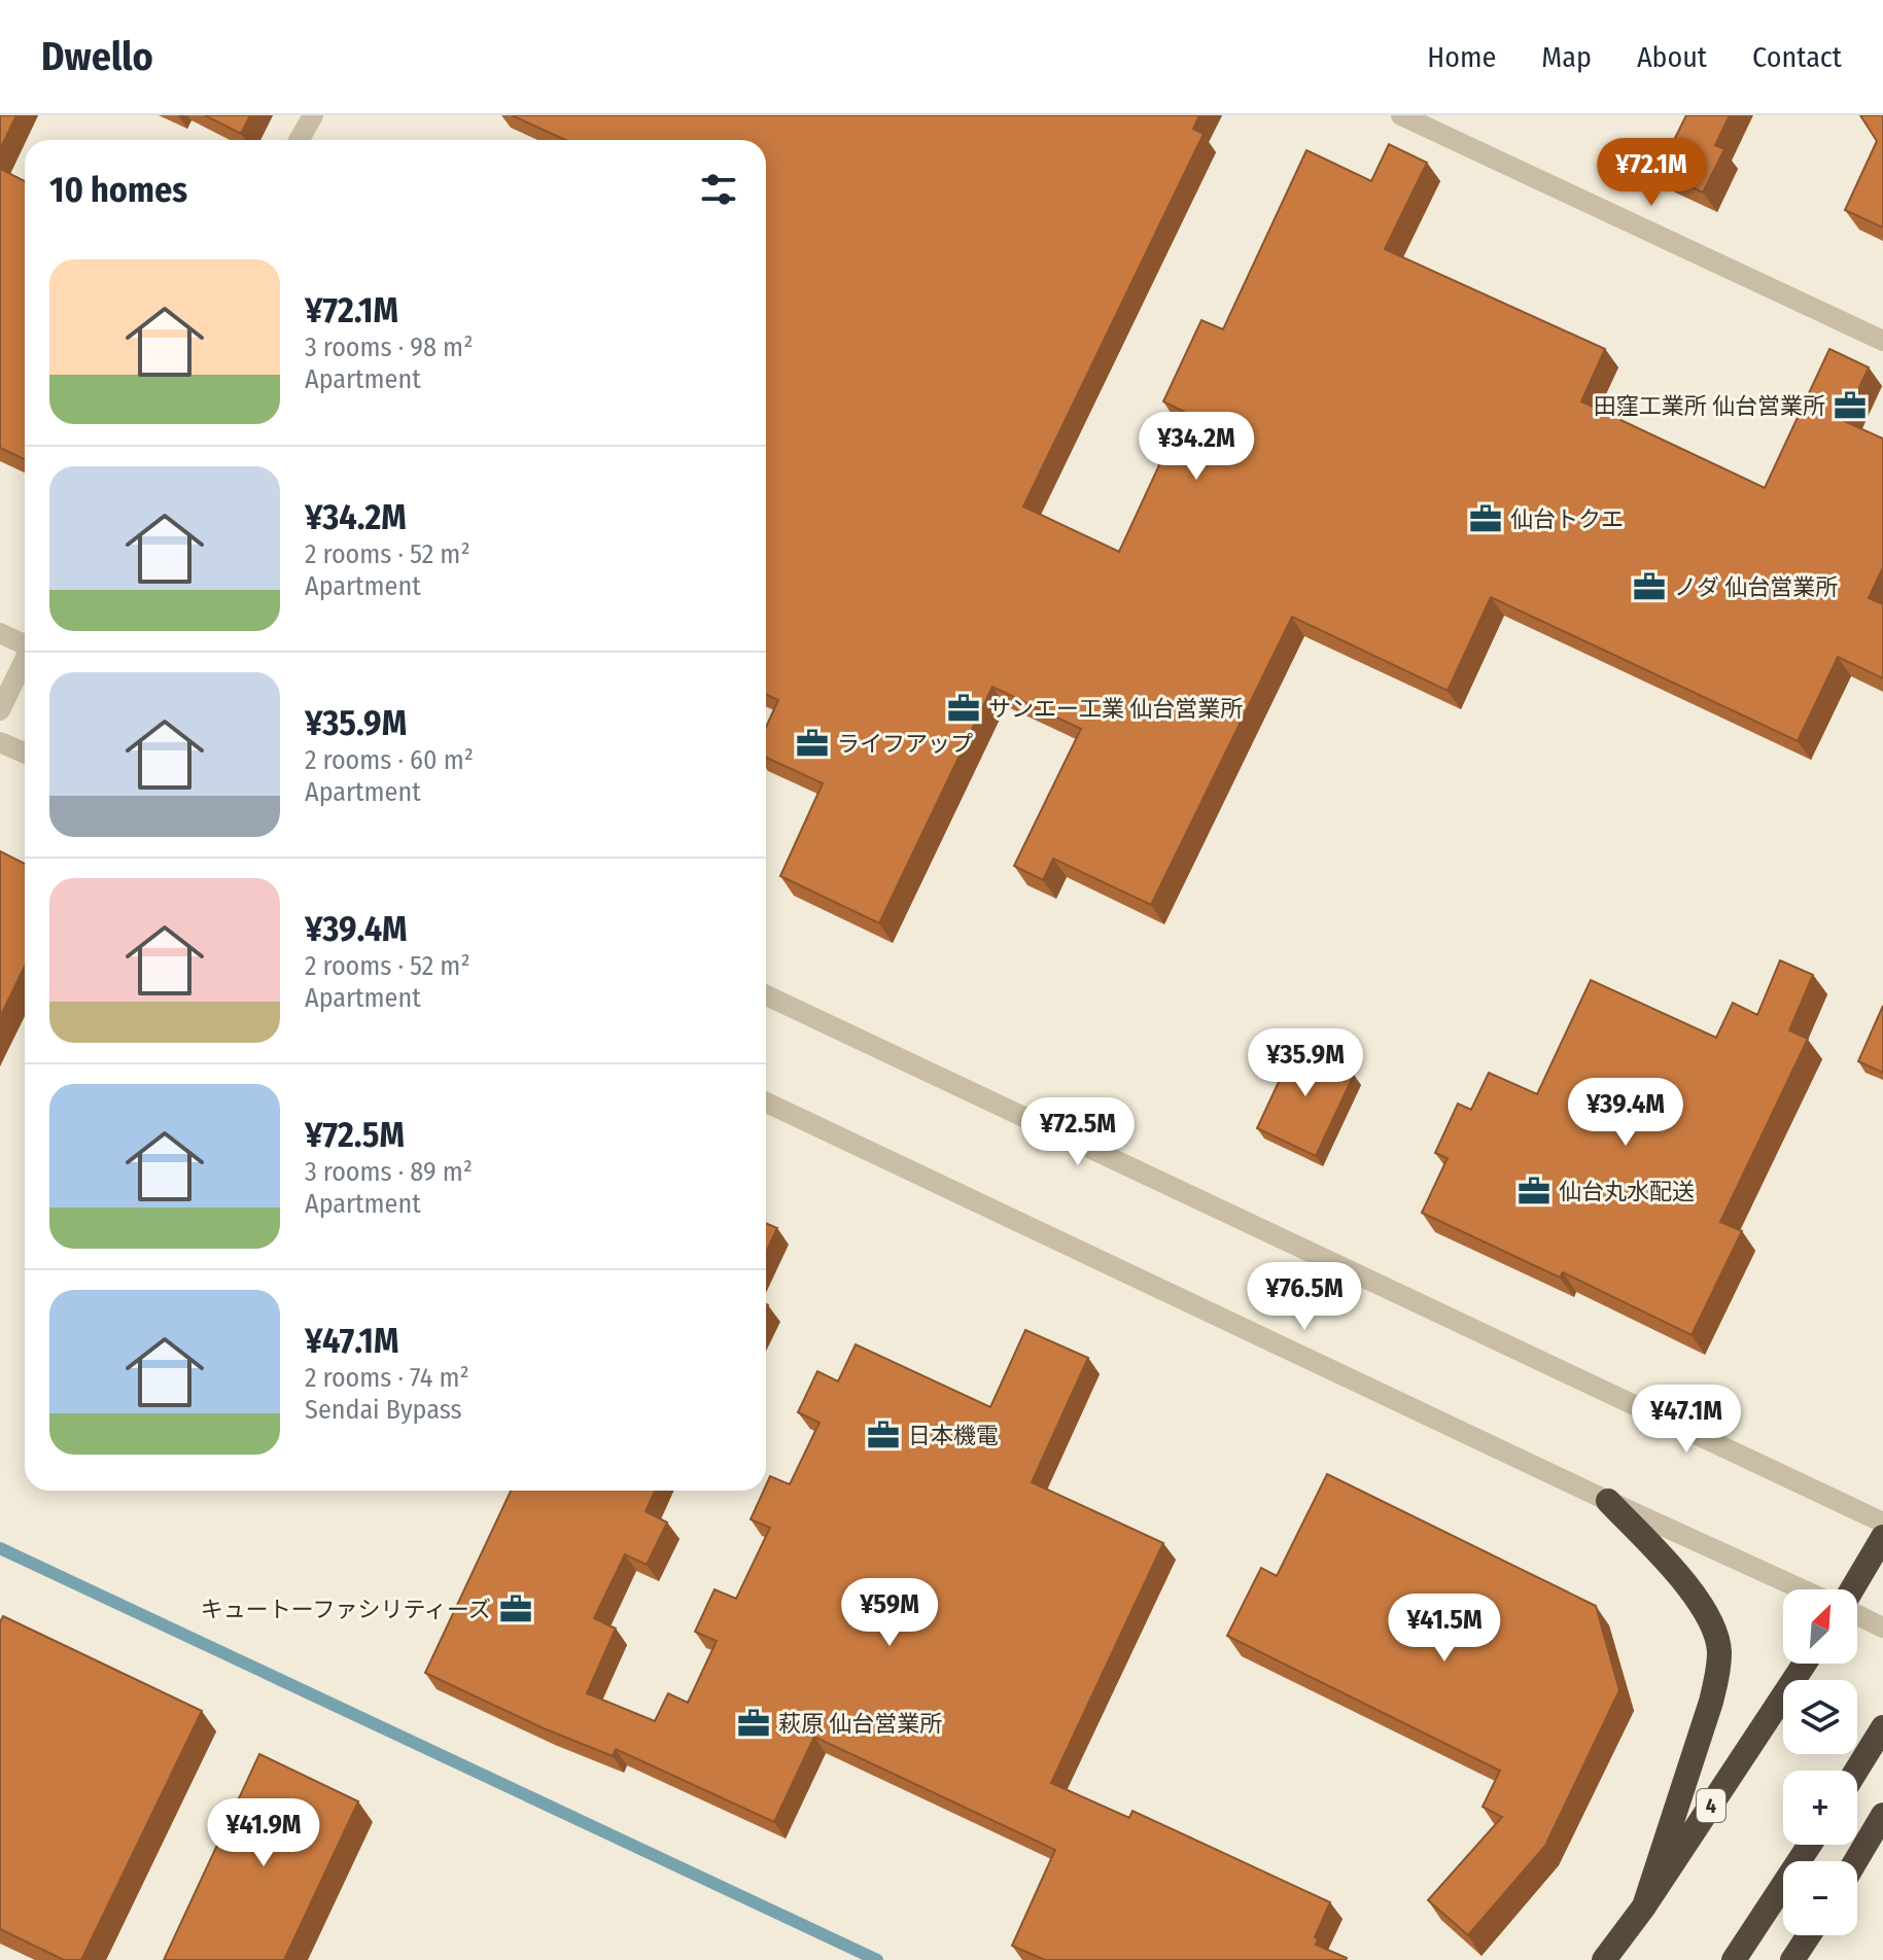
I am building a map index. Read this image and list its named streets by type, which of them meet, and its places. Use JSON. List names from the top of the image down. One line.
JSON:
{"streets":{"highway":["4"]},"places":{"office":["田窪工業所 仙台営業所","仙台トクエ","ノダ 仙台営業所","サンエー工業 仙台営業所","ライフアップ","仙台丸水配送","日本機電","キュートーファシリティーズ","萩原 仙台営業所"]},"north":"top right","page":{"header":"Dwello","nav":["Home","Map","About","Contact"],"price":["¥72.1M","¥34.2M","¥35.9M","¥39.4M","¥72.5M","¥76.5M","¥47.1M","¥59M","¥41.5M","¥41.9M"],"heading":"10 homes","list":[{"name":"¥72.1M","note":"3 rooms · 98 m² · Apartment"},{"name":"¥34.2M","note":"2 rooms · 52 m² · Apartment"},{"name":"¥35.9M","note":"2 rooms · 60 m² · Apartment"},{"name":"¥39.4M","note":"2 rooms · 52 m² · Apartment"},{"name":"¥72.5M","note":"3 rooms · 89 m² · Apartment"},{"name":"¥47.1M","note":"2 rooms · 74 m² · Sendai Bypass"}],"map_buttons":["+","−"]}}
